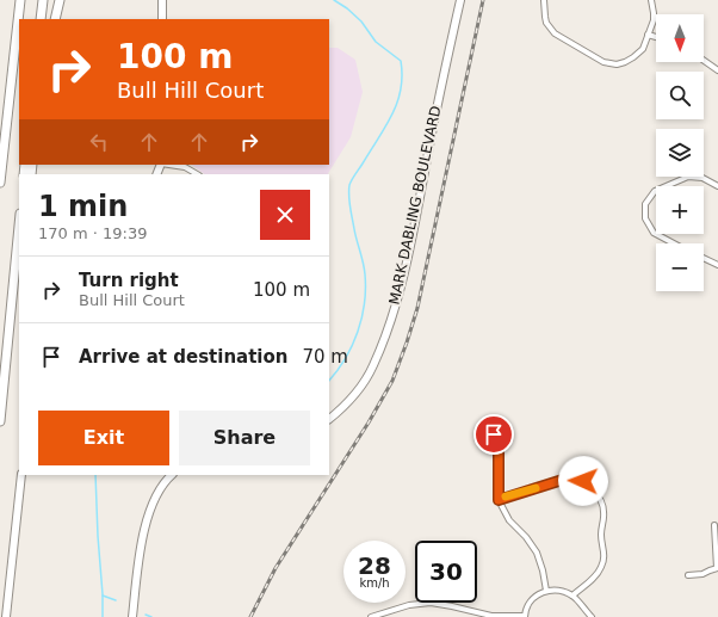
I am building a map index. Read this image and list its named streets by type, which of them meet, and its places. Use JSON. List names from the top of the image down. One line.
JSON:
{"streets":{"street":["MARK DABLING BOULEVARD"]},"north":"bottom","page":{"map_buttons":["+","−"],"turn":["100 m","Bull Hill Court"],"heading":["1 min","170 m · 19:39"],"list":[{"name":"Turn right","note":"Bull Hill Court","value":"100 m"},{"name":"Arrive at destination","value":"70 m"}],"buttons":["Exit","Share"],"speed":"28 km/h","limit":"30"}}
